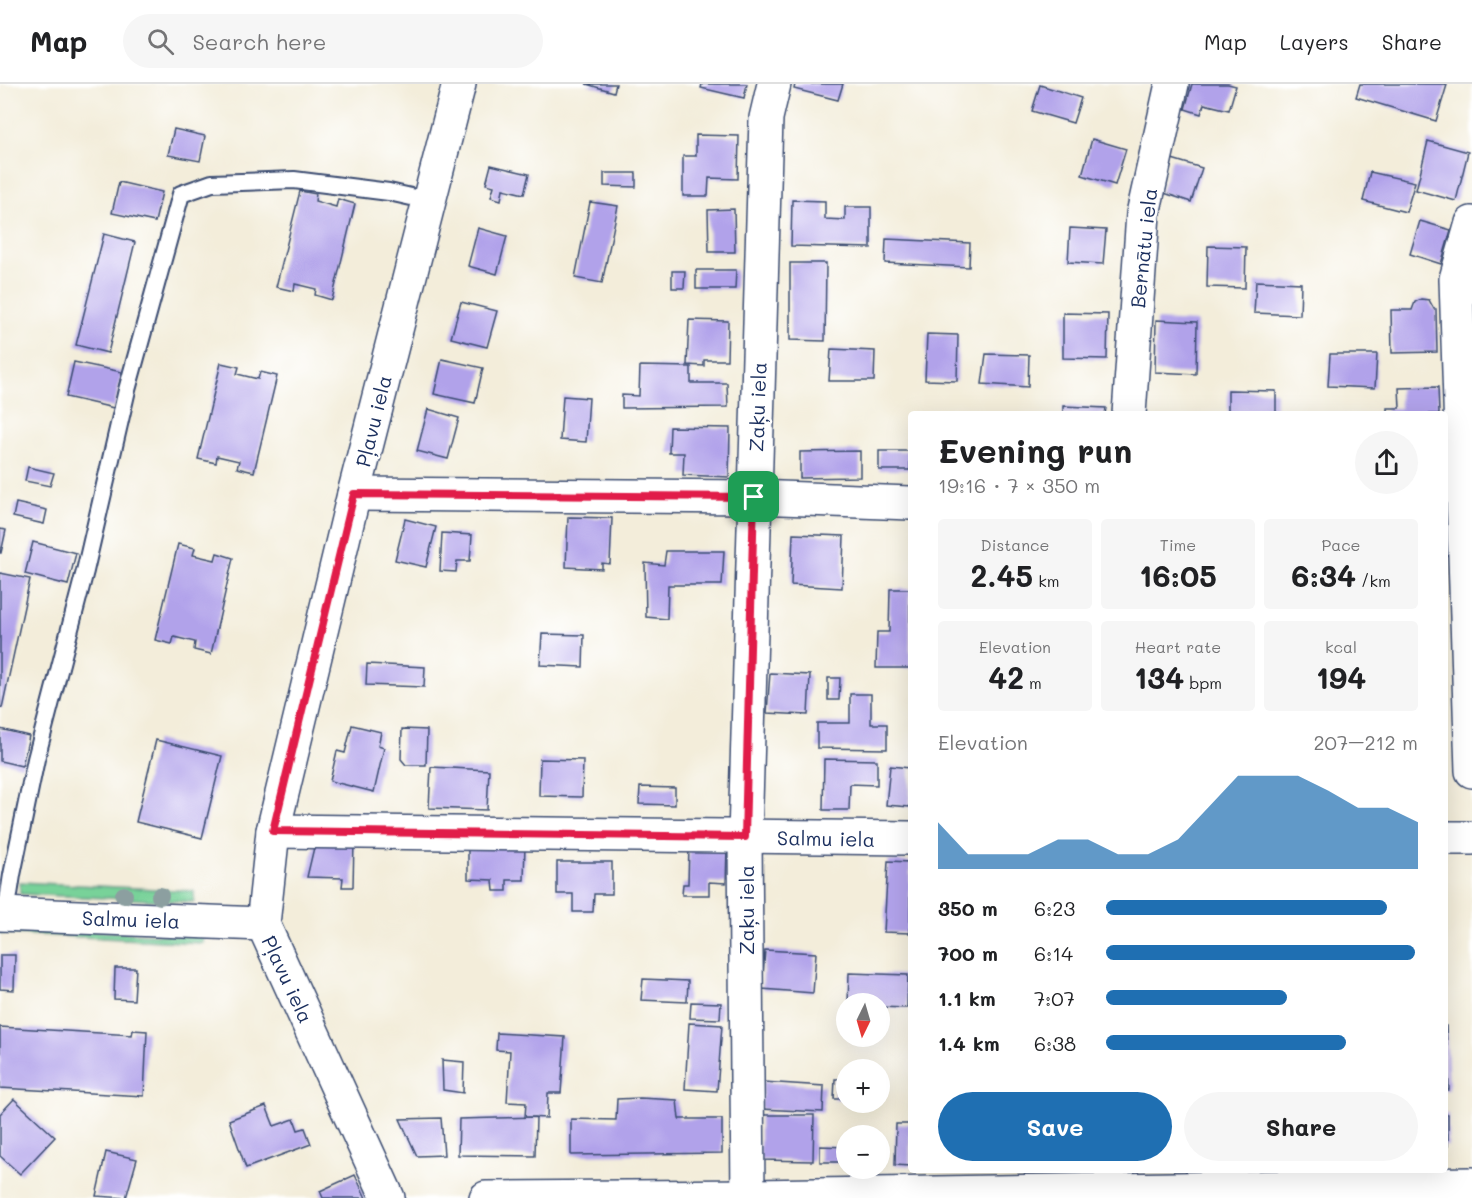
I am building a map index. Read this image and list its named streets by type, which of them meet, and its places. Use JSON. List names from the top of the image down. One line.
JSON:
{"streets":{"street":["Bernātu iela","Zaķu iela","Pļavu iela","Salmu iela"]},"crossings":[["Zaķu iela","Salmu iela"],["Pļavu iela","Salmu iela"]],"north":"bottom","page":{"header":"Map","search":"Search here","nav":["Map","Layers","Share"],"heading":["Evening run","19:16 · 7 × 350 m"],"stats":[["Distance","2.45 km"],["Time","16:05"],["Pace","6:34 /km"],["Elevation","42 m"],["Heart rate","134 bpm"],["kcal","194"]],"chart":["Elevation","207–212 m"],"list":[{"name":"350 m","note":"6:23"},{"name":"700 m","note":"6:14"},{"name":"1.1 km","note":"7:07"},{"name":"1.4 km","note":"6:38"}],"map_buttons":["+","−"],"buttons":["Save","Share"]}}
